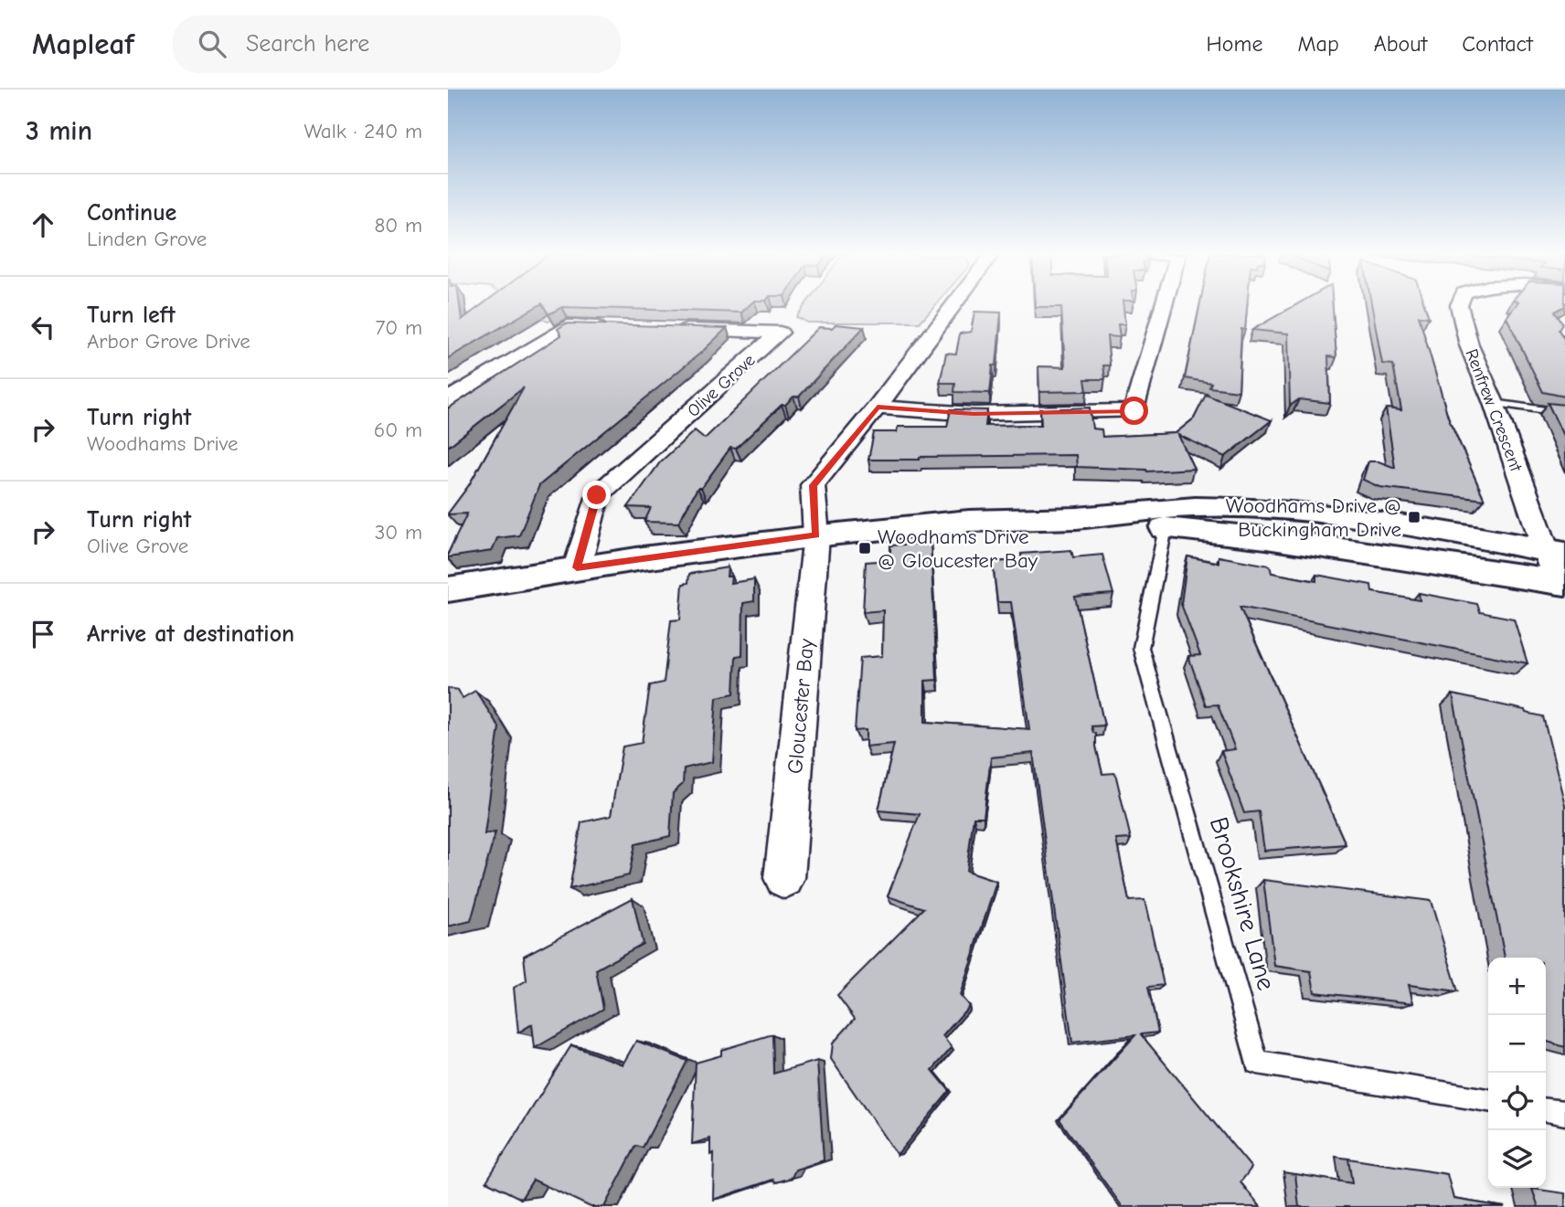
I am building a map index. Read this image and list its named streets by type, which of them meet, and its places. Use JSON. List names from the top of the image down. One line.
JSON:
{"streets":{"street":["Olive Grove","Renfrew Crescent","Gloucester Bay"],"lane":["Brookshire Lane"]},"places":{"transit":["Woodhams Drive @ Buckingham Drive","Woodhams Drive @ Gloucester Bay"]},"page":{"header":"Mapleaf","search":"Search here","nav":["Home","Map","About","Contact"],"heading":["3 min","Walk · 240 m"],"list":[["Continue","Linden Grove","80 m"],["Turn left","Arbor Grove Drive","70 m"],["Turn right","Woodhams Drive","60 m"],["Turn right","Olive Grove","30 m"],"Arrive at destination"],"map_buttons":["+","−"]}}
